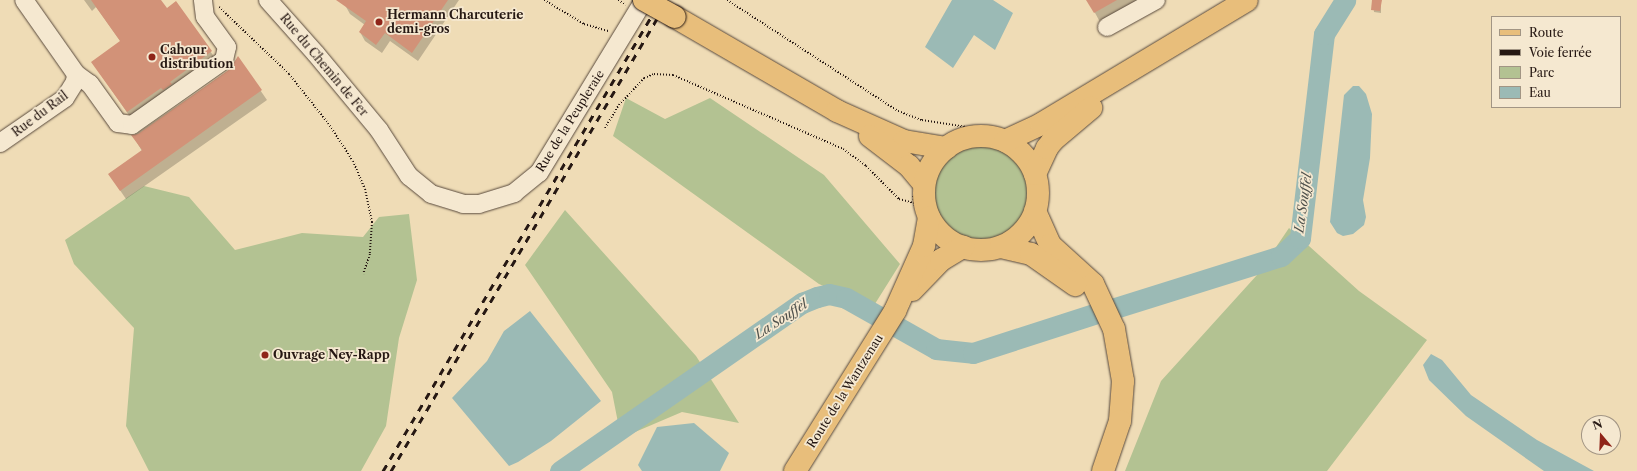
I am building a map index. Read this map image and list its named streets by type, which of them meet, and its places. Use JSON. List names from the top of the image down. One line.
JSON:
{"streets":{"main road":["Route de la Wantzenau"],"street":["Rue du Chemin de Fer","Rue du Rail","Rue de la Peupleraie"]},"crossings":[["Rue du Chemin de Fer","Rue de la Peupleraie"]],"water":["La Souffel"],"places":["Hermann Charcuterie demi-gros","Cahour distribution","Ouvrage Ney-Rapp"],"legend":["Route","Voie ferrée","Parc","Eau"],"north":"top"}
